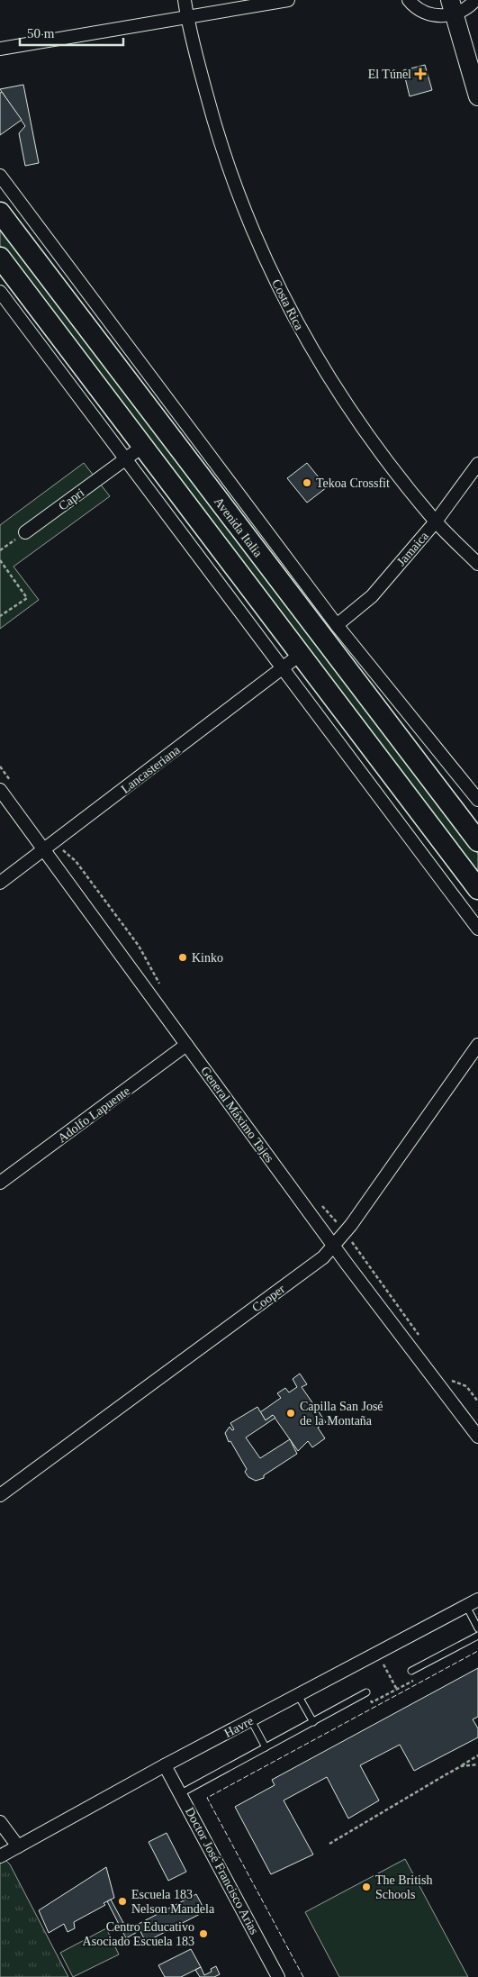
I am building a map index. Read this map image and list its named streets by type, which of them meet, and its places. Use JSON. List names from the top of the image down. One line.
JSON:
{"streets":{"main road":["Avenida Italia"],"street":["Costa Rica","Capri","Jamaica","Lancasteriana","Adolfo Lapuente","General Máximo Tajes","Cooper","Havre","Doctor José Francisco Arias"]},"crossings":[["Costa Rica","Jamaica"],["Avenida Italia","Jamaica"],["Lancasteriana","General Máximo Tajes"],["Adolfo Lapuente","General Máximo Tajes"],["General Máximo Tajes","Cooper"],["Havre","Doctor José Francisco Arias"]],"places":{"health":["El Túnel"],"other":["Tekoa Crossfit","Kinko","Capilla San José de la Montaña","The British Schools","Escuela 183 Nelson Mandela","Centro Educativo Asociado Escuela 183"]},"scale_bar":"50 m"}
